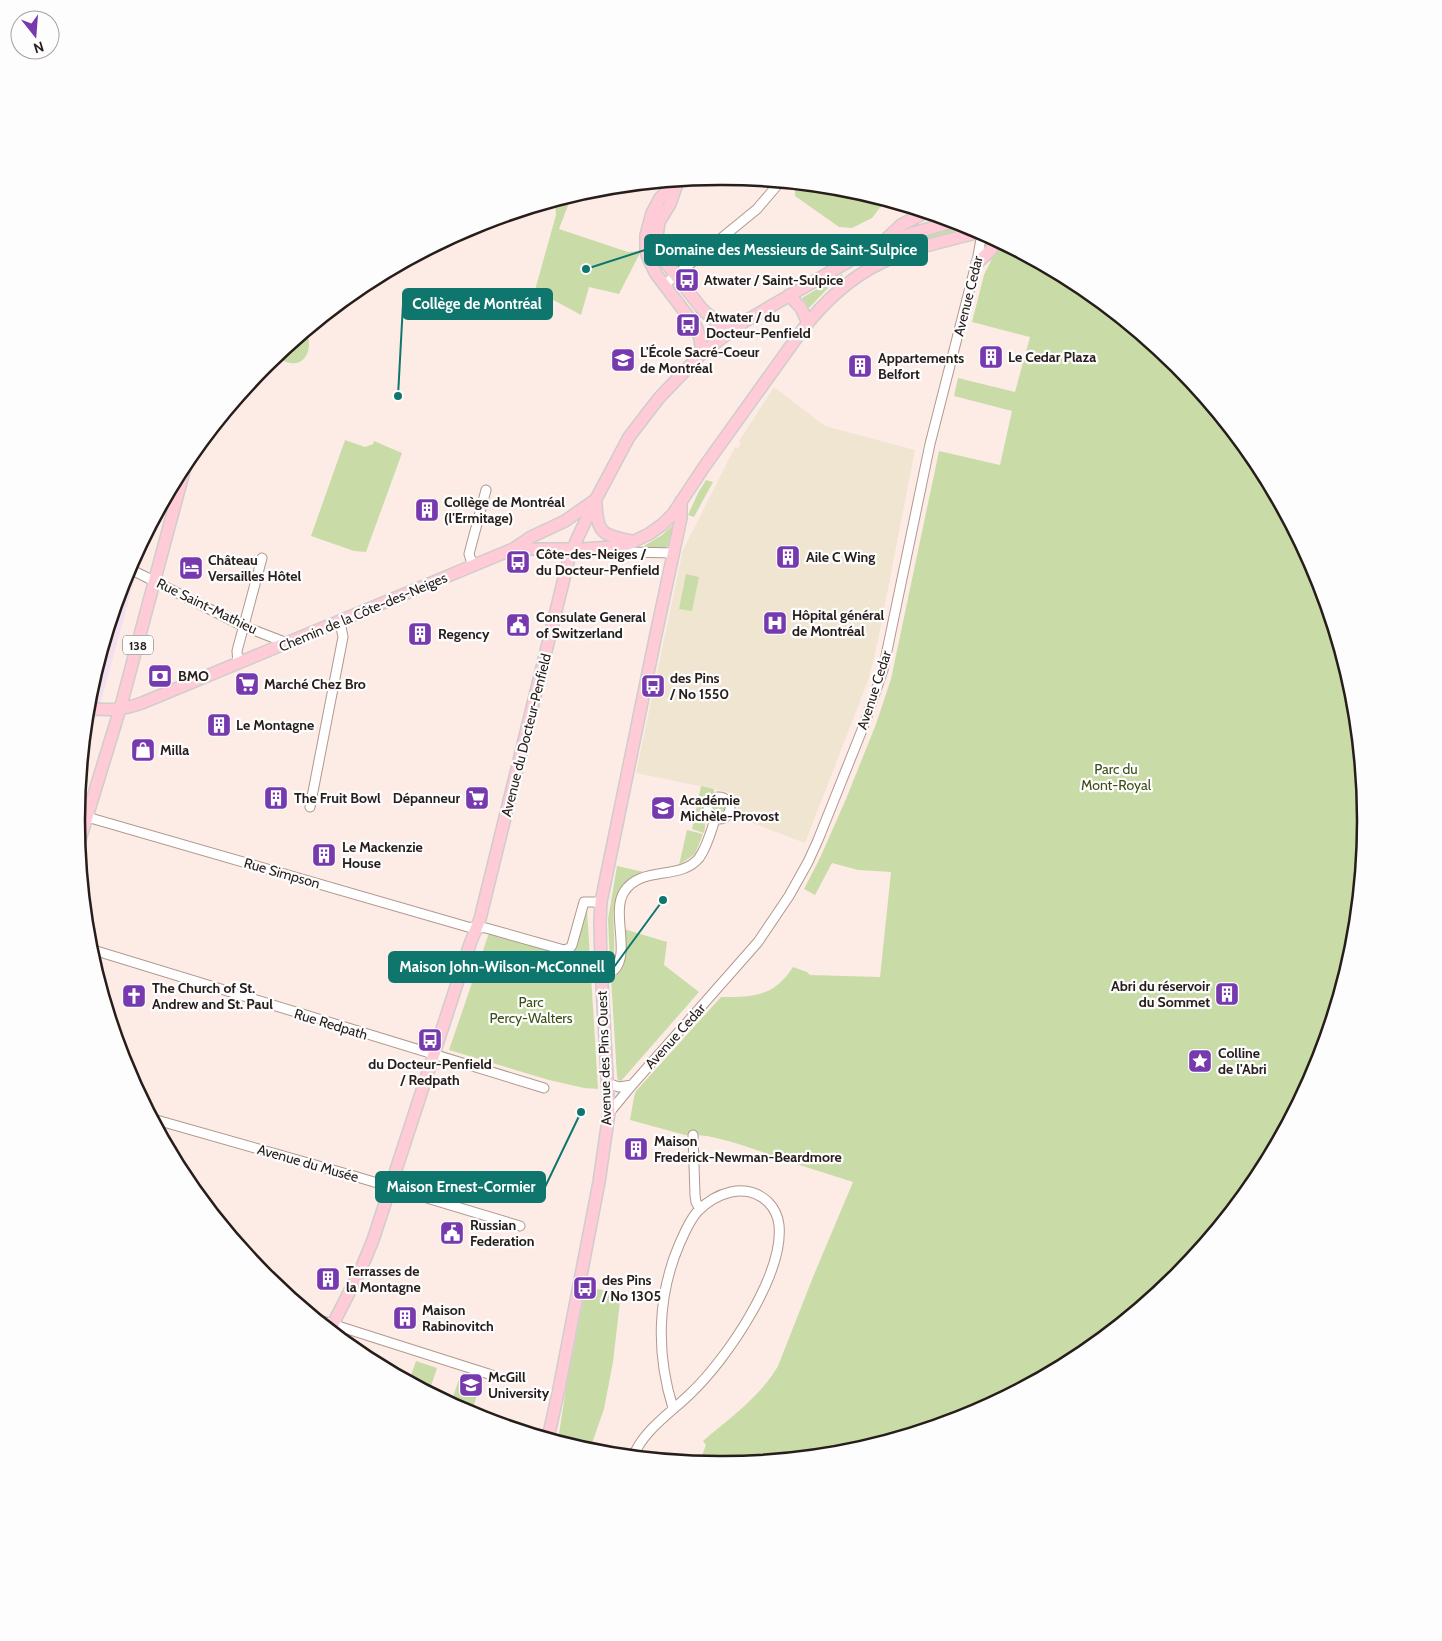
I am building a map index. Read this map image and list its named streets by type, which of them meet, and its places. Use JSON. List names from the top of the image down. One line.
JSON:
{"streets":{"main road":["Chemin de la Côte-des-Neiges","138","Avenue du Docteur-Penfield","Avenue des Pins Ouest"],"street":["Avenue Cedar","Rue Saint-Mathieu","Rue Simpson","Rue Redpath","Avenue du Musée"]},"crossings":[["Avenue Cedar","Avenue des Pins Ouest"],["Rue Saint-Mathieu","Chemin de la Côte-des-Neiges"],["Rue Saint-Mathieu","138"],["Chemin de la Côte-des-Neiges","138"],["Chemin de la Côte-des-Neiges","Avenue du Docteur-Penfield"],["Chemin de la Côte-des-Neiges","Avenue des Pins Ouest"],["138","Rue Simpson"],["Avenue du Docteur-Penfield","Rue Simpson"],["Avenue du Docteur-Penfield","Rue Redpath"],["Avenue du Docteur-Penfield","Avenue du Musée"],["Rue Simpson","Avenue des Pins Ouest"]],"parks":["Parc du Mont-Royal","Parc Percy-Walters"],"places":{"other":["Domaine des Messieurs de Saint-Sulpice","Collège de Montréal","Maison John-Wilson-McConnell","Maison Ernest-Cormier"],"bus stop":["Atwater / Saint-Sulpice","Atwater / du Docteur-Penfield","Côte-des-Neiges / du Docteur-Penfield","des Pins / No 1550","du Docteur-Penfield / Redpath","des Pins / No 1305"],"building":["Le Cedar Plaza","Appartements Belfort","Collège de Montréal (l'Ermitage)","Aile C Wing","Regency","Le Montagne","The Fruit Bowl","Le Mackenzie House","Abri du réservoir du Sommet","Maison Frederick-Newman-Beardmore","Terrasses de la Montagne","Maison Rabinovitch"],"school or university":["L'École Sacré-Coeur de Montréal","Académie Michèle-Provost","McGill University"],"hotel":["Château Versailles Hôtel"],"hospital":["Hôpital général de Montréal"],"public building":["Consulate General of Switzerland","Russian Federation"],"bank":["BMO"],"supermarket":["Marché Chez Bro","Dépanneur"],"shop":["Milla"],"church":["The Church of St. Andrew and St. Paul"],"place":["Colline de l'Abri"]},"north":"bottom"}
